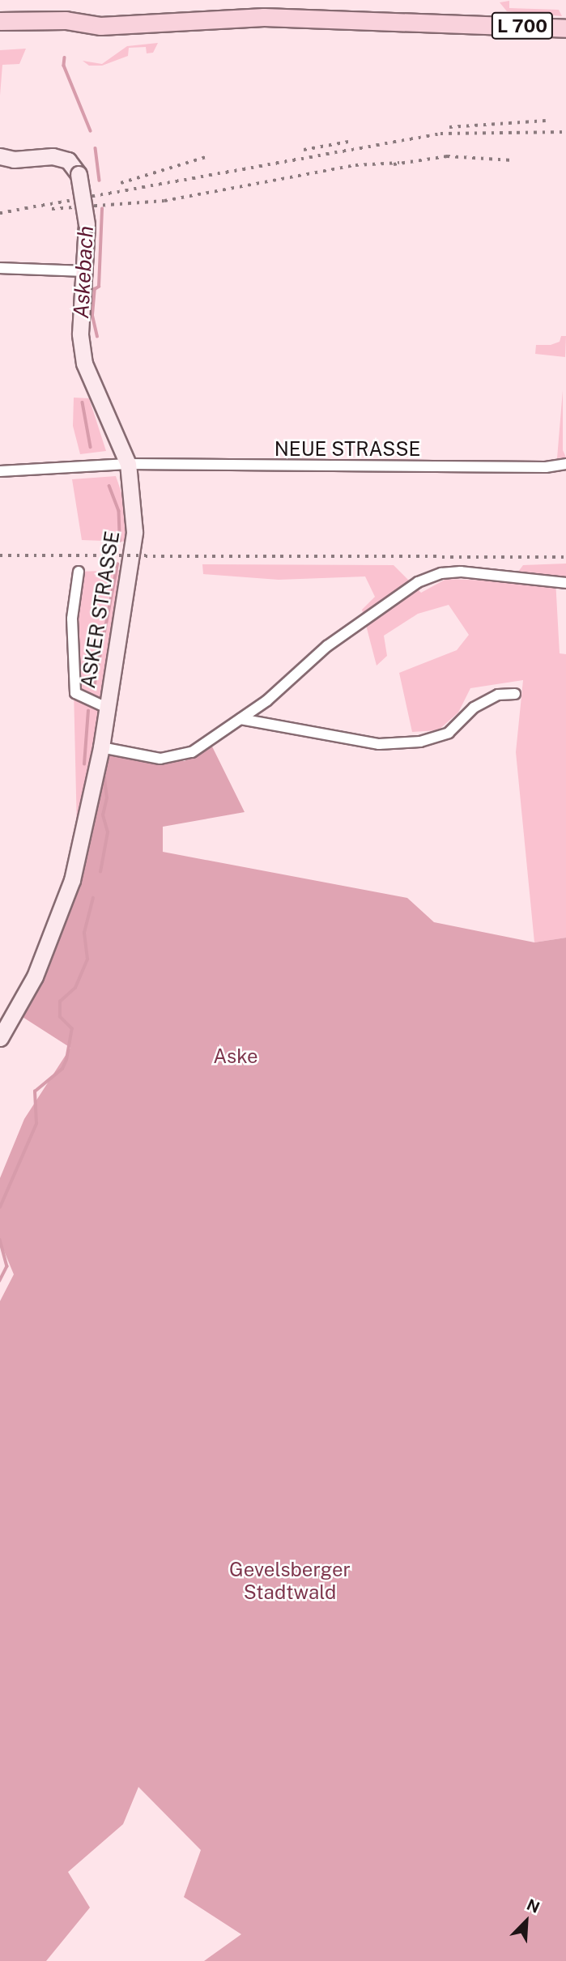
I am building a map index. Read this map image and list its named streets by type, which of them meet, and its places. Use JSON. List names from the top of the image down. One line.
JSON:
{"streets":{"main road":["L 700"],"street":["NEUE STRASSE","ASKER STRASSE"]},"crossings":[["NEUE STRASSE","ASKER STRASSE"]],"water":["Askebach"],"parks":["Aske","Gevelsberger Stadtwald"],"north":"top right"}
